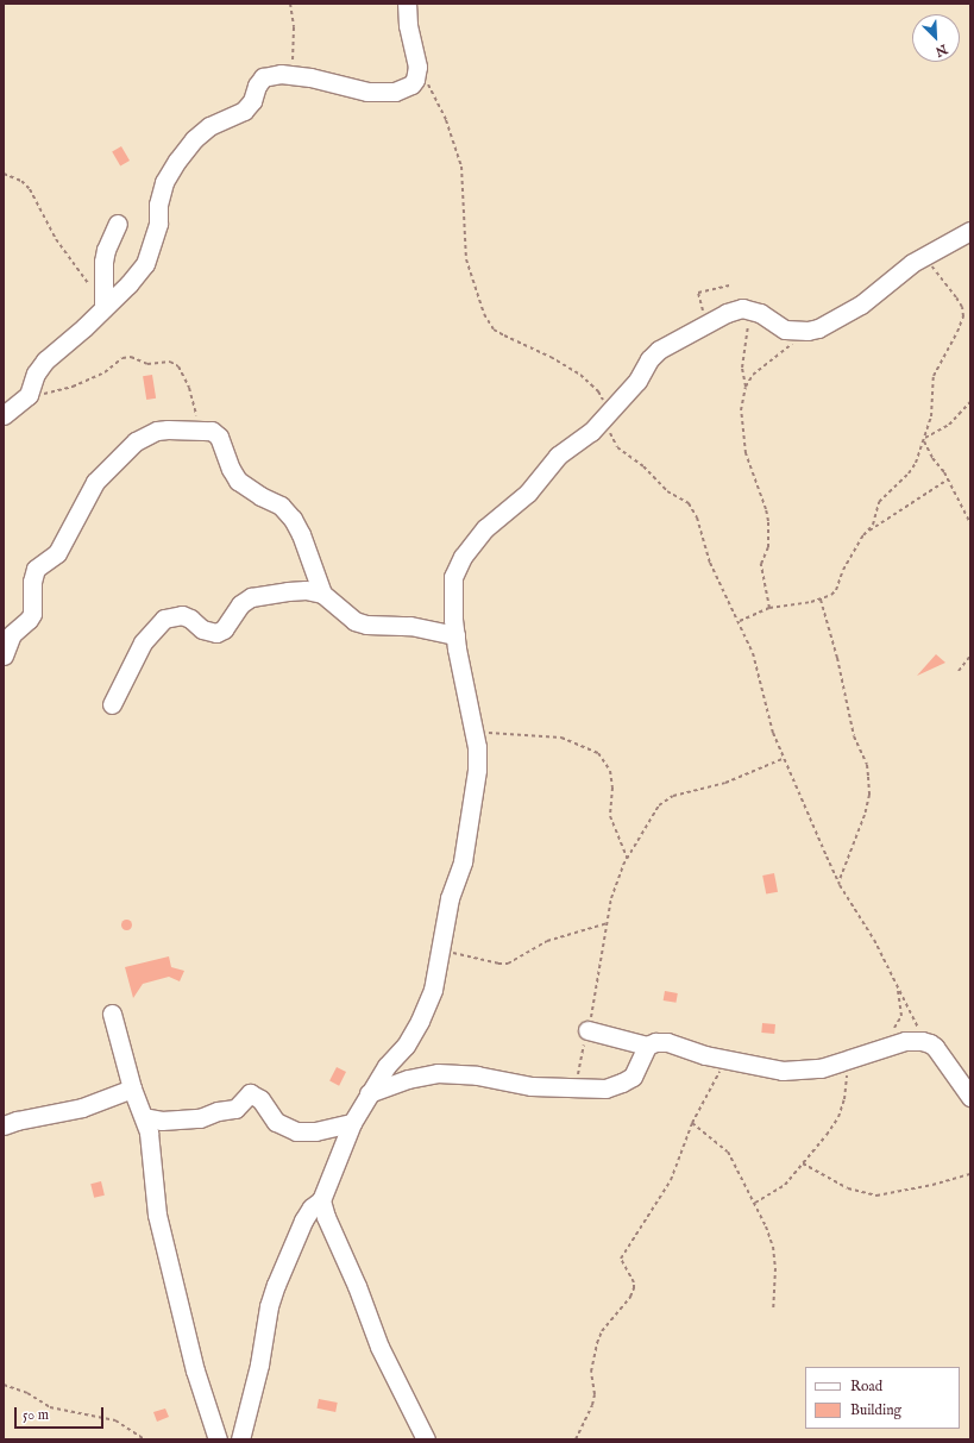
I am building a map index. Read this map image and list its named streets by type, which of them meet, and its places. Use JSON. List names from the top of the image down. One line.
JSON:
{"legend":["Road","Building"],"scale_bar":"50 m","north":"bottom right"}
